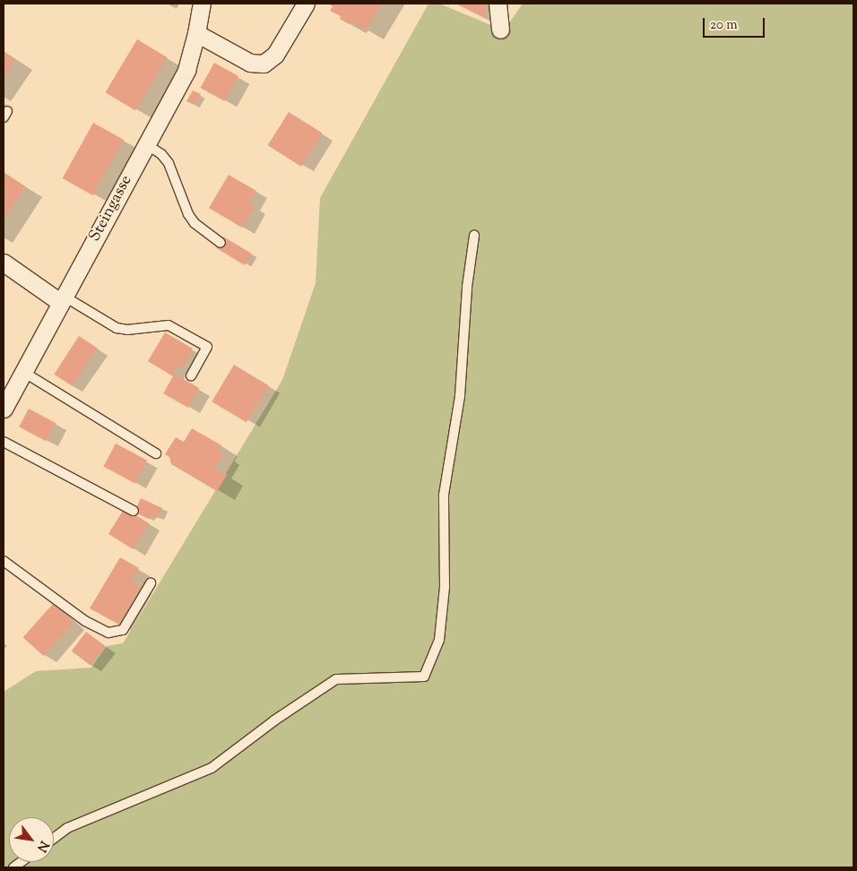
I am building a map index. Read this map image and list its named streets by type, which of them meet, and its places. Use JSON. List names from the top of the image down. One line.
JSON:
{"streets":{"street":["Steingasse"]},"scale_bar":"20 m","north":"bottom right"}
